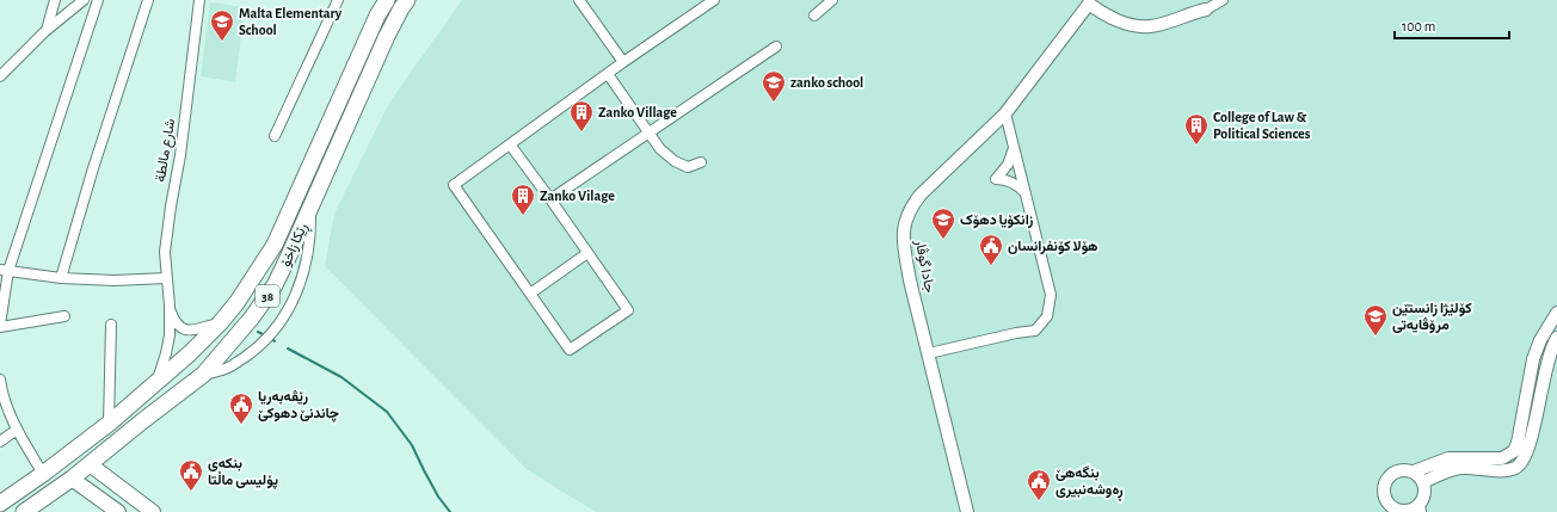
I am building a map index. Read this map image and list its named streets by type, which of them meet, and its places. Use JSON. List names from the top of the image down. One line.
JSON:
{"streets":{"highway":["ڕێکا زاخۆ","38"],"street":["شارع مالطة","جادا گوڤار"]},"crossings":[["شارع مالطة","ڕێکا زاخۆ"]],"places":{"school or university":["Malta Elementary School","zanko school","زانکۆیا دهۆک","كۆلێژا زانستێن مرۆڤایەتی"],"building":["Zanko Village","College of Law & Political Sciences","Zanko Vilage"],"public building":["هۆلا كۆنفرانسان","رێڤەبەریا چاندنێ دهوکێ","بنکەی پۆلیسی ماڵتا","بنگه‌هێ ڕه‌وشه‌نبیرى"]},"scale_bar":"100 m"}
